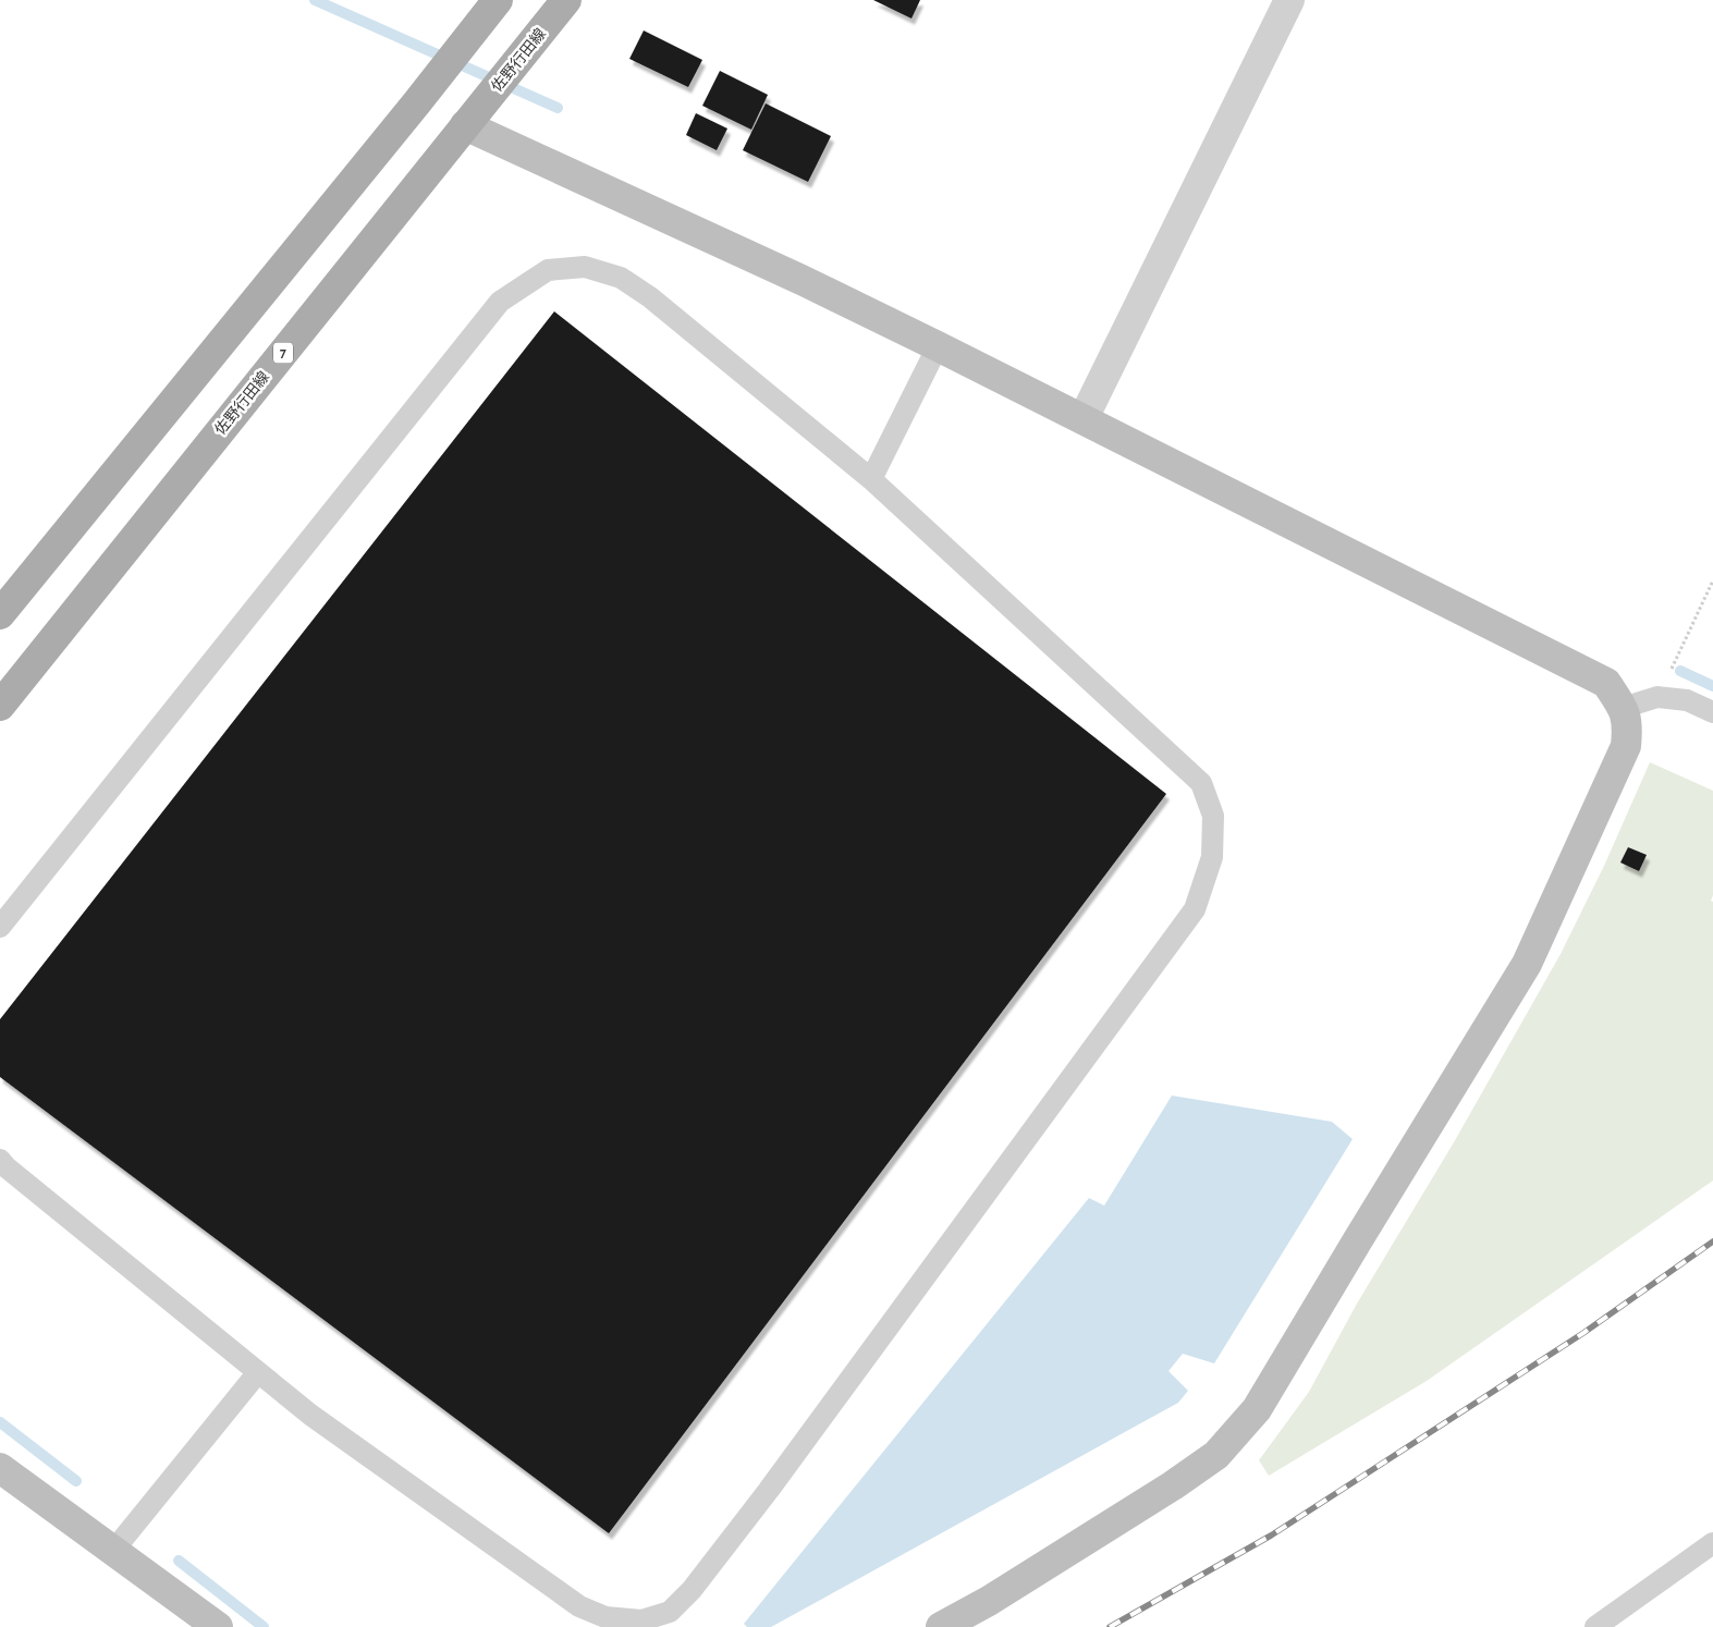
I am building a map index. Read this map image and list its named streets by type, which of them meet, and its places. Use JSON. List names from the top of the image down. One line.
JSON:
{"streets":{"main road":["佐野行田線","7"]}}
